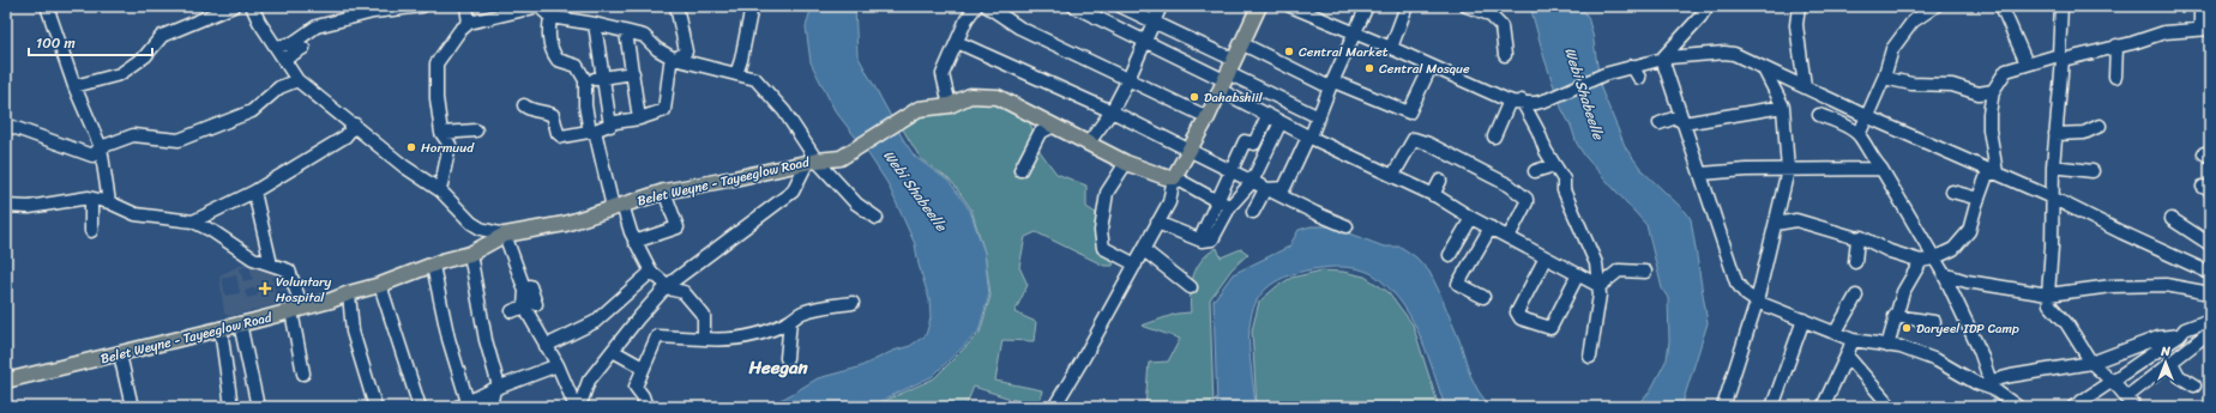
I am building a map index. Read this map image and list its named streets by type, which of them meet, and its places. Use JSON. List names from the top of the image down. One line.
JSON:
{"streets":{"main road":["Belet Weyne - Tayeeglow Road"]},"districts":["Heegan"],"water":["Webi Shabeelle"],"places":{"other":["Central Market","Central Mosque","Dahabshiil","Hormuud","Daryeel IDP Camp"],"health":["Voluntary Hospital"]},"scale_bar":"100 m","north":"top"}
